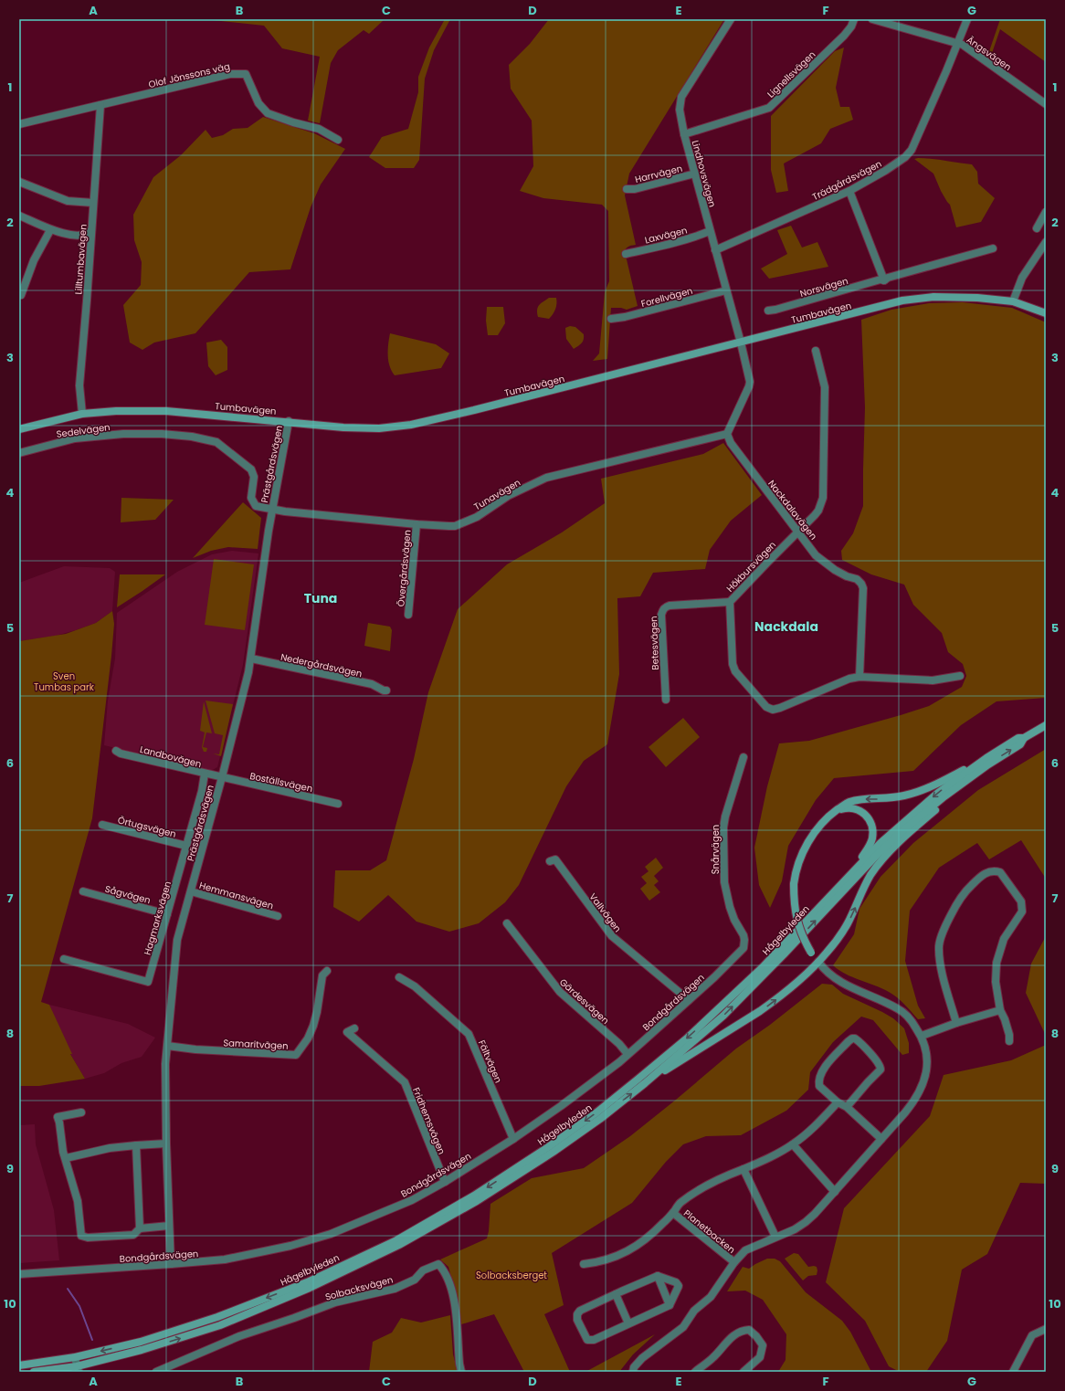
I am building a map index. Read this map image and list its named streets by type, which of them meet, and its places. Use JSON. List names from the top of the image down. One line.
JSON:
{"streets":{"main road":["Tumbavägen","Hågelbyleden"],"street":["Ängsvägen","Lignellsvägen","Olof Jönssons väg","Harrvägen","Lindhovsvägen","Trädgårdsvägen","Laxvägen","Lilltumbavägen","Norsvägen","Forellvägen","Sedelvägen","Prästgårdsvägen","Tunavägen","Nackdalavägen","Hökbursvägen","Övergårdsvägen","Betesvägen","Nedergårdsvägen","Landbovägen","Boställsvägen","Örtugsvägen","Snårvägen","Sågvägen","Hemmansvägen","Vallvägen","Hagmarksvägen","Gärdesvägen","Bondgårdsvägen","Samaritvägen","Fältvägen","Fridhemsvägen","Planetbacken","Solbacksvägen"]},"crossings":[["Ängsvägen","Trädgårdsvägen"],["Lignellsvägen","Lindhovsvägen"],["Olof Jönssons väg","Lilltumbavägen"],["Harrvägen","Lindhovsvägen"],["Lindhovsvägen","Trädgårdsvägen"],["Lindhovsvägen","Laxvägen"],["Lindhovsvägen","Forellvägen"],["Lindhovsvägen","Tumbavägen"],["Lilltumbavägen","Tumbavägen"],["Tumbavägen","Prästgårdsvägen"],["Sedelvägen","Prästgårdsvägen"],["Prästgårdsvägen","Tunavägen"],["Prästgårdsvägen","Nedergårdsvägen"],["Prästgårdsvägen","Landbovägen"],["Prästgårdsvägen","Boställsvägen"],["Prästgårdsvägen","Hemmansvägen"],["Prästgårdsvägen","Bondgårdsvägen"],["Prästgårdsvägen","Samaritvägen"],["Tunavägen","Nackdalavägen"],["Tunavägen","Övergårdsvägen"],["Nackdalavägen","Hökbursvägen"],["Hökbursvägen","Betesvägen"],["Landbovägen","Boställsvägen"],["Landbovägen","Hagmarksvägen"],["Örtugsvägen","Hagmarksvägen"],["Snårvägen","Bondgårdsvägen"],["Sågvägen","Hagmarksvägen"],["Vallvägen","Bondgårdsvägen"],["Gärdesvägen","Bondgårdsvägen"],["Bondgårdsvägen","Fältvägen"],["Bondgårdsvägen","Fridhemsvägen"]],"districts":["Tuna","Nackdala"],"parks":["Sven Tumbas park","Solbacksberget"],"grid":{"columns":["A","B","C","D","E","F","G"],"rows":["1","2","3","4","5","6","7","8","9","10"]}}
